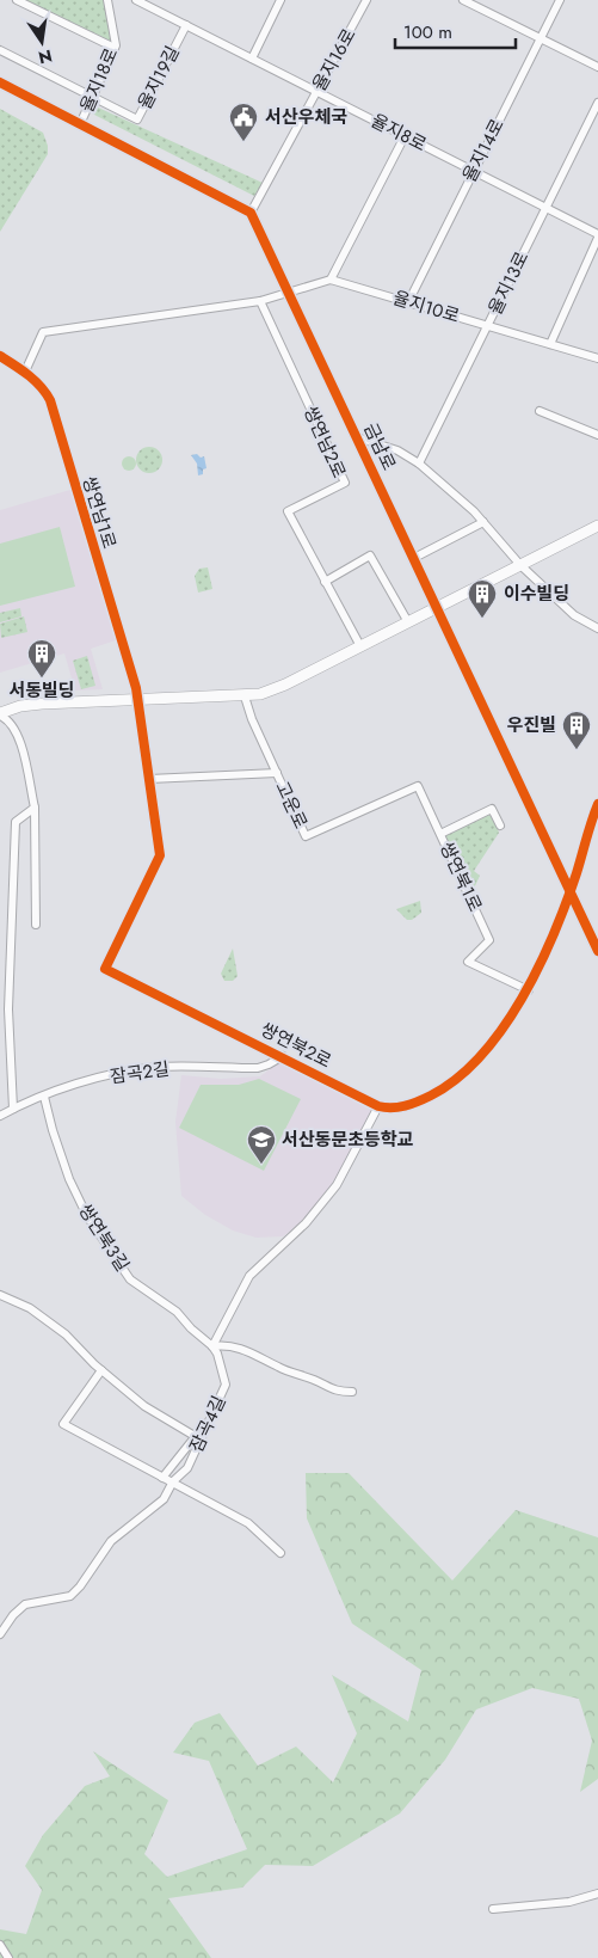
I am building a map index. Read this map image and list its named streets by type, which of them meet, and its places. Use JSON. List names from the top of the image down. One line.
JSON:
{"streets":{"street":["율지16로","율지19길","율지18로","율지8로","율지14로","율지13로","율지10로","쌍연남2로","금남로","쌍연남1로","고운로","쌍연북1로","쌍연북2로","잠곡2길","쌍연북3길","잠곡4길"]},"crossings":[["율지16로","율지8로"],["율지16로","금남로"],["율지19길","율지18로"],["율지19길","율지8로"],["율지8로","율지14로"],["율지8로","율지13로"],["율지8로","율지10로"],["율지14로","율지10로"],["율지13로","율지10로"],["쌍연남1로","쌍연북2로"],["고운로","쌍연북1로"],["쌍연북2로","잠곡2길"],["잠곡2길","쌍연북3길"],["쌍연북3길","잠곡4길"]],"places":{"public building":["서산우체국"],"building":["이수빌딩","서동빌딩","우진빌"],"school or university":["서산동문초등학교"]},"scale_bar":"100 m","north":"bottom"}
